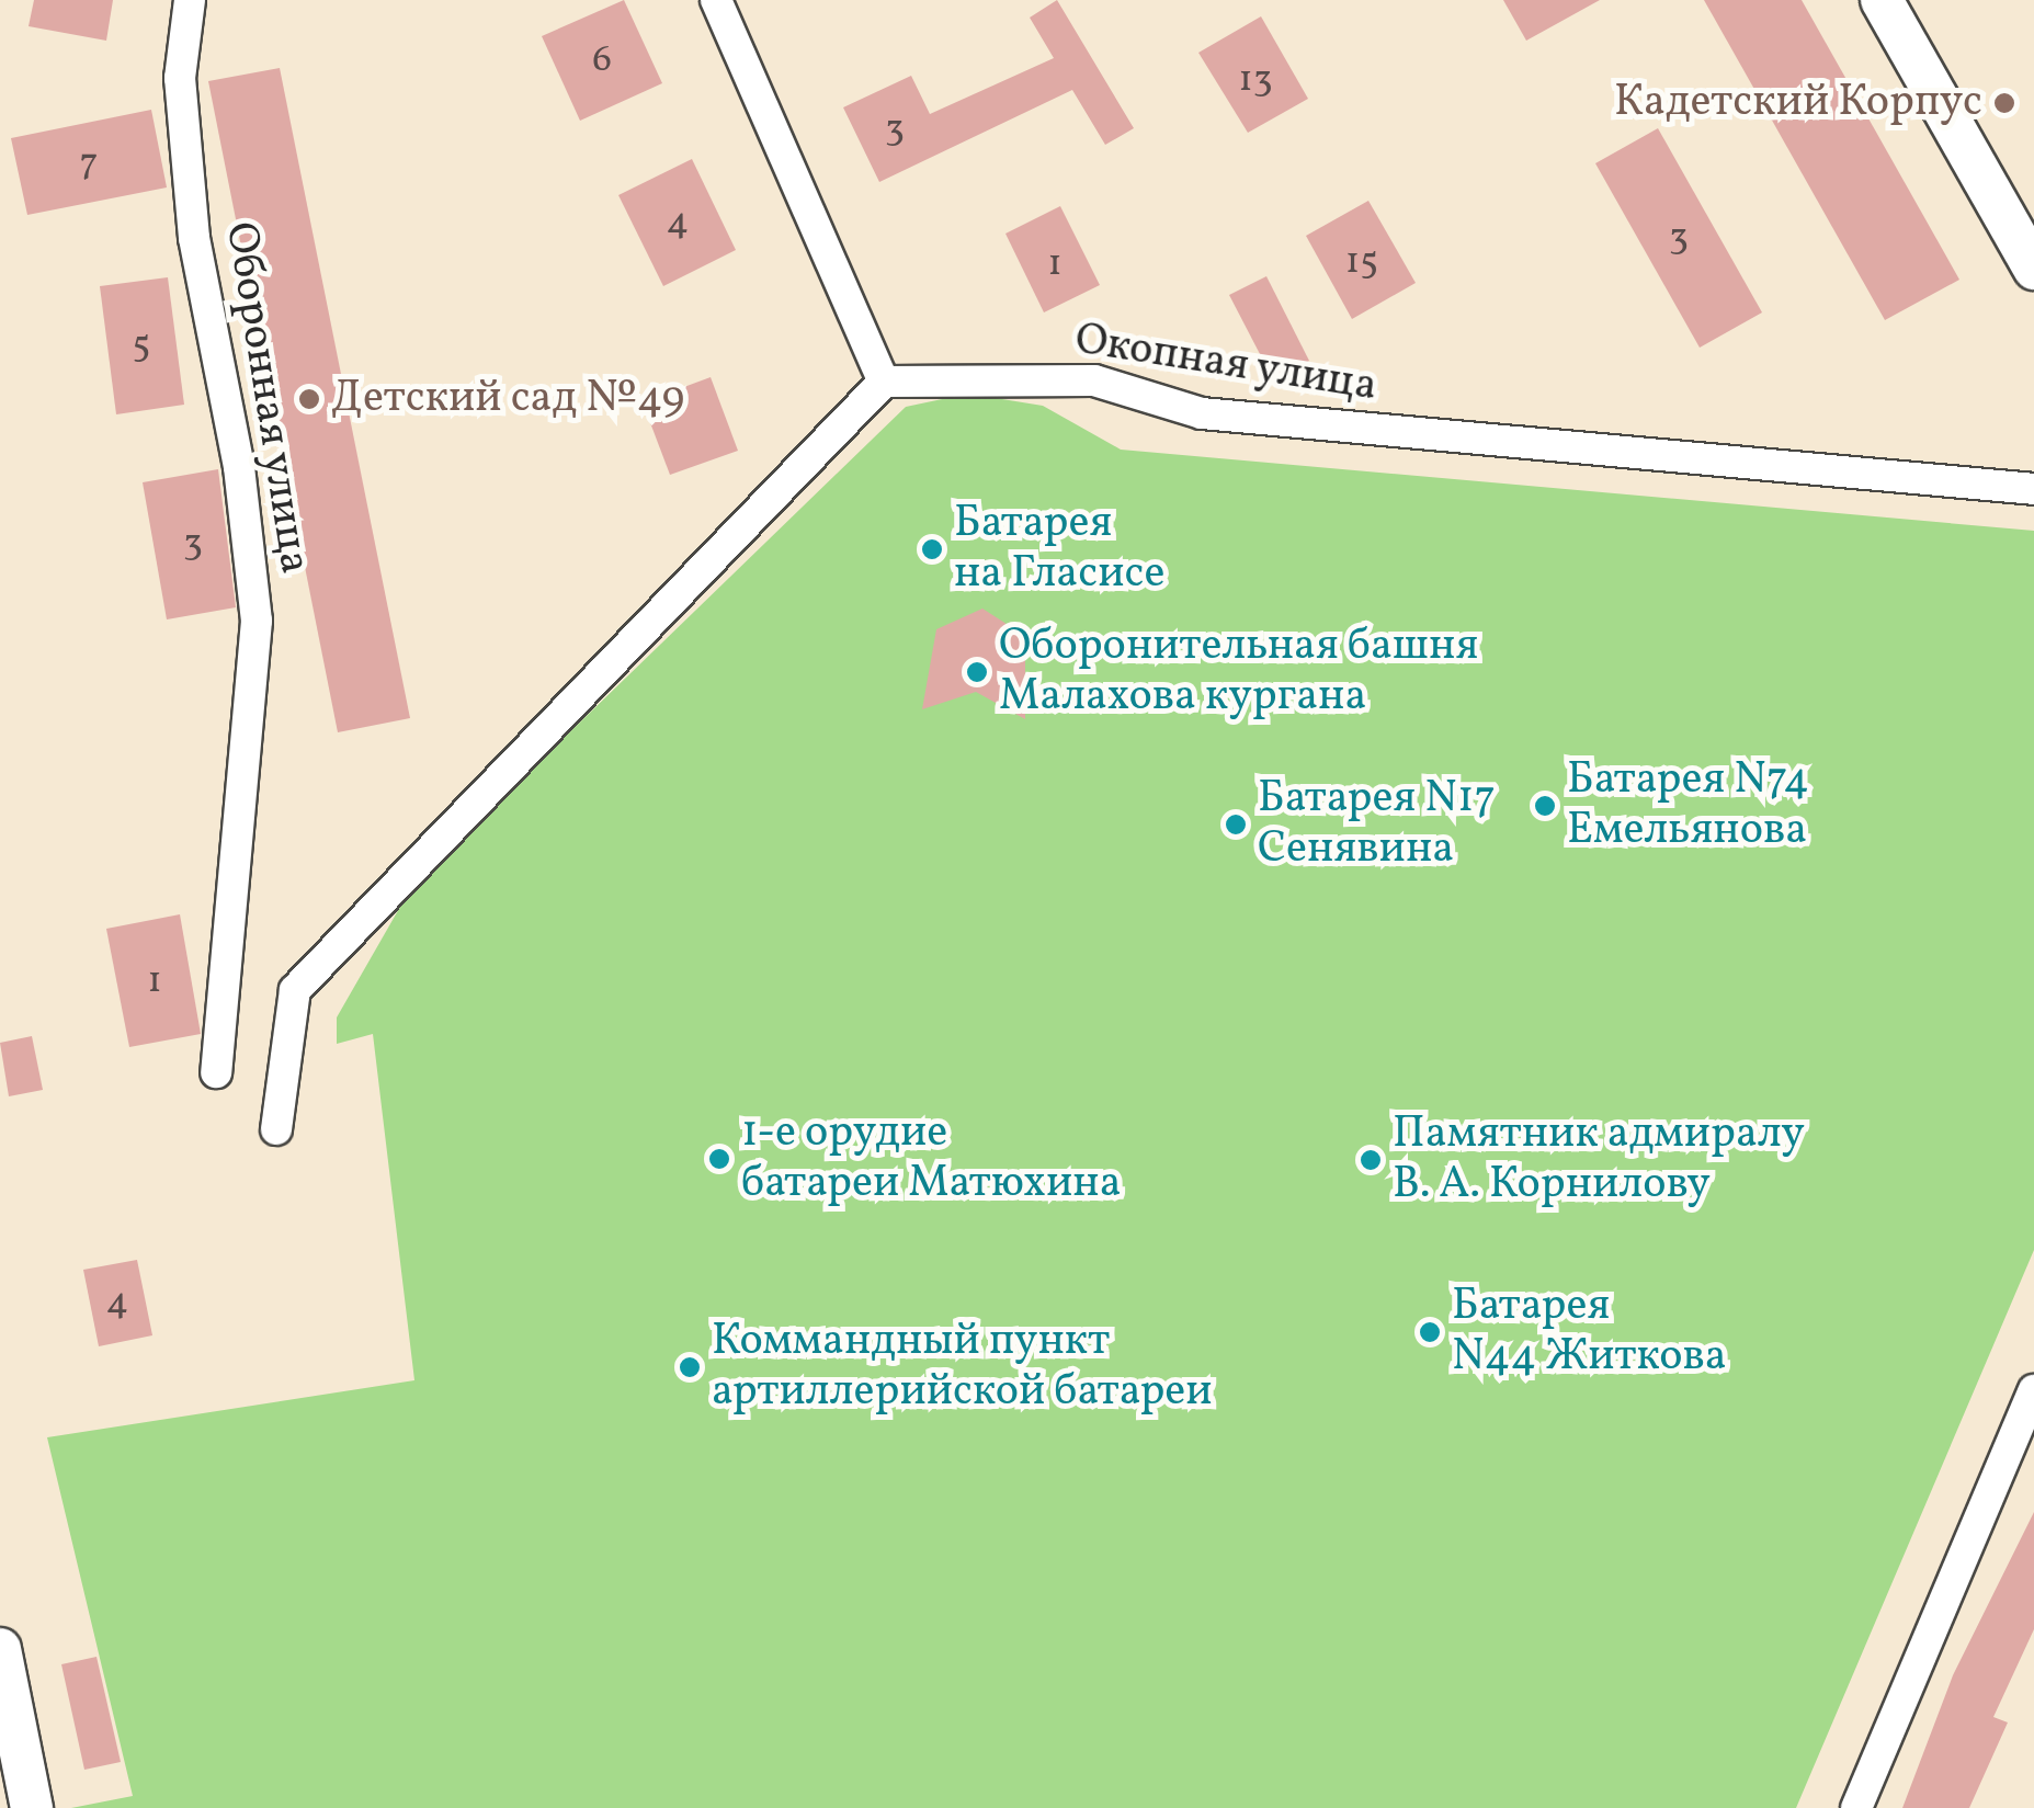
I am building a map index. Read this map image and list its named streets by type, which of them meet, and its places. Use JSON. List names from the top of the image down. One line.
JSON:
{"streets":{"street":["Окопная улица","Оборонная улица"]},"places":["Кадетский Корпус","Детский сад №49","Батарея на Гласисе","Оборонительная башня Малахова кургана","Батарея N74 Емельянова","Батарея N17 Сенявина","1-е орудие батареи Матюхина","Памятник адмиралу В. А. Корнилову","Батарея N44 Житкова","Коммандный пункт артиллерийской батареи"],"house_numbers":["6","13","3","7","4","3","15","1","5","3","1","4"]}
